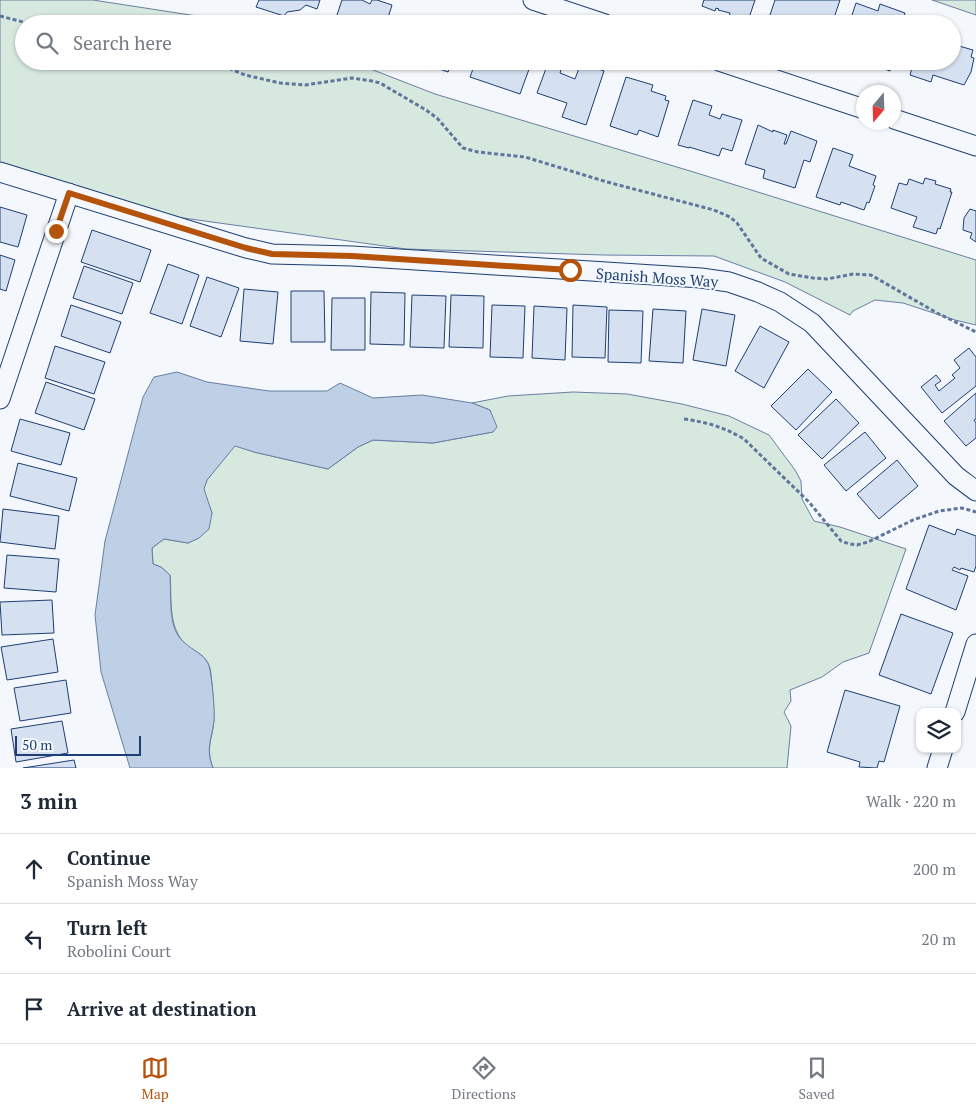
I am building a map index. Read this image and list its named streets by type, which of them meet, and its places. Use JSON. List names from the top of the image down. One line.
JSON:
{"streets":{"street":["Spanish Moss Way"]},"scale_bar":"50 m","north":"bottom","page":{"search":"Search here","scale":"50 m","heading":["3 min","Walk · 220 m"],"list":[["Continue","Spanish Moss Way","200 m"],["Turn left","Robolini Court","20 m"],"Arrive at destination"],"nav":["Map","Directions","Saved"]}}
